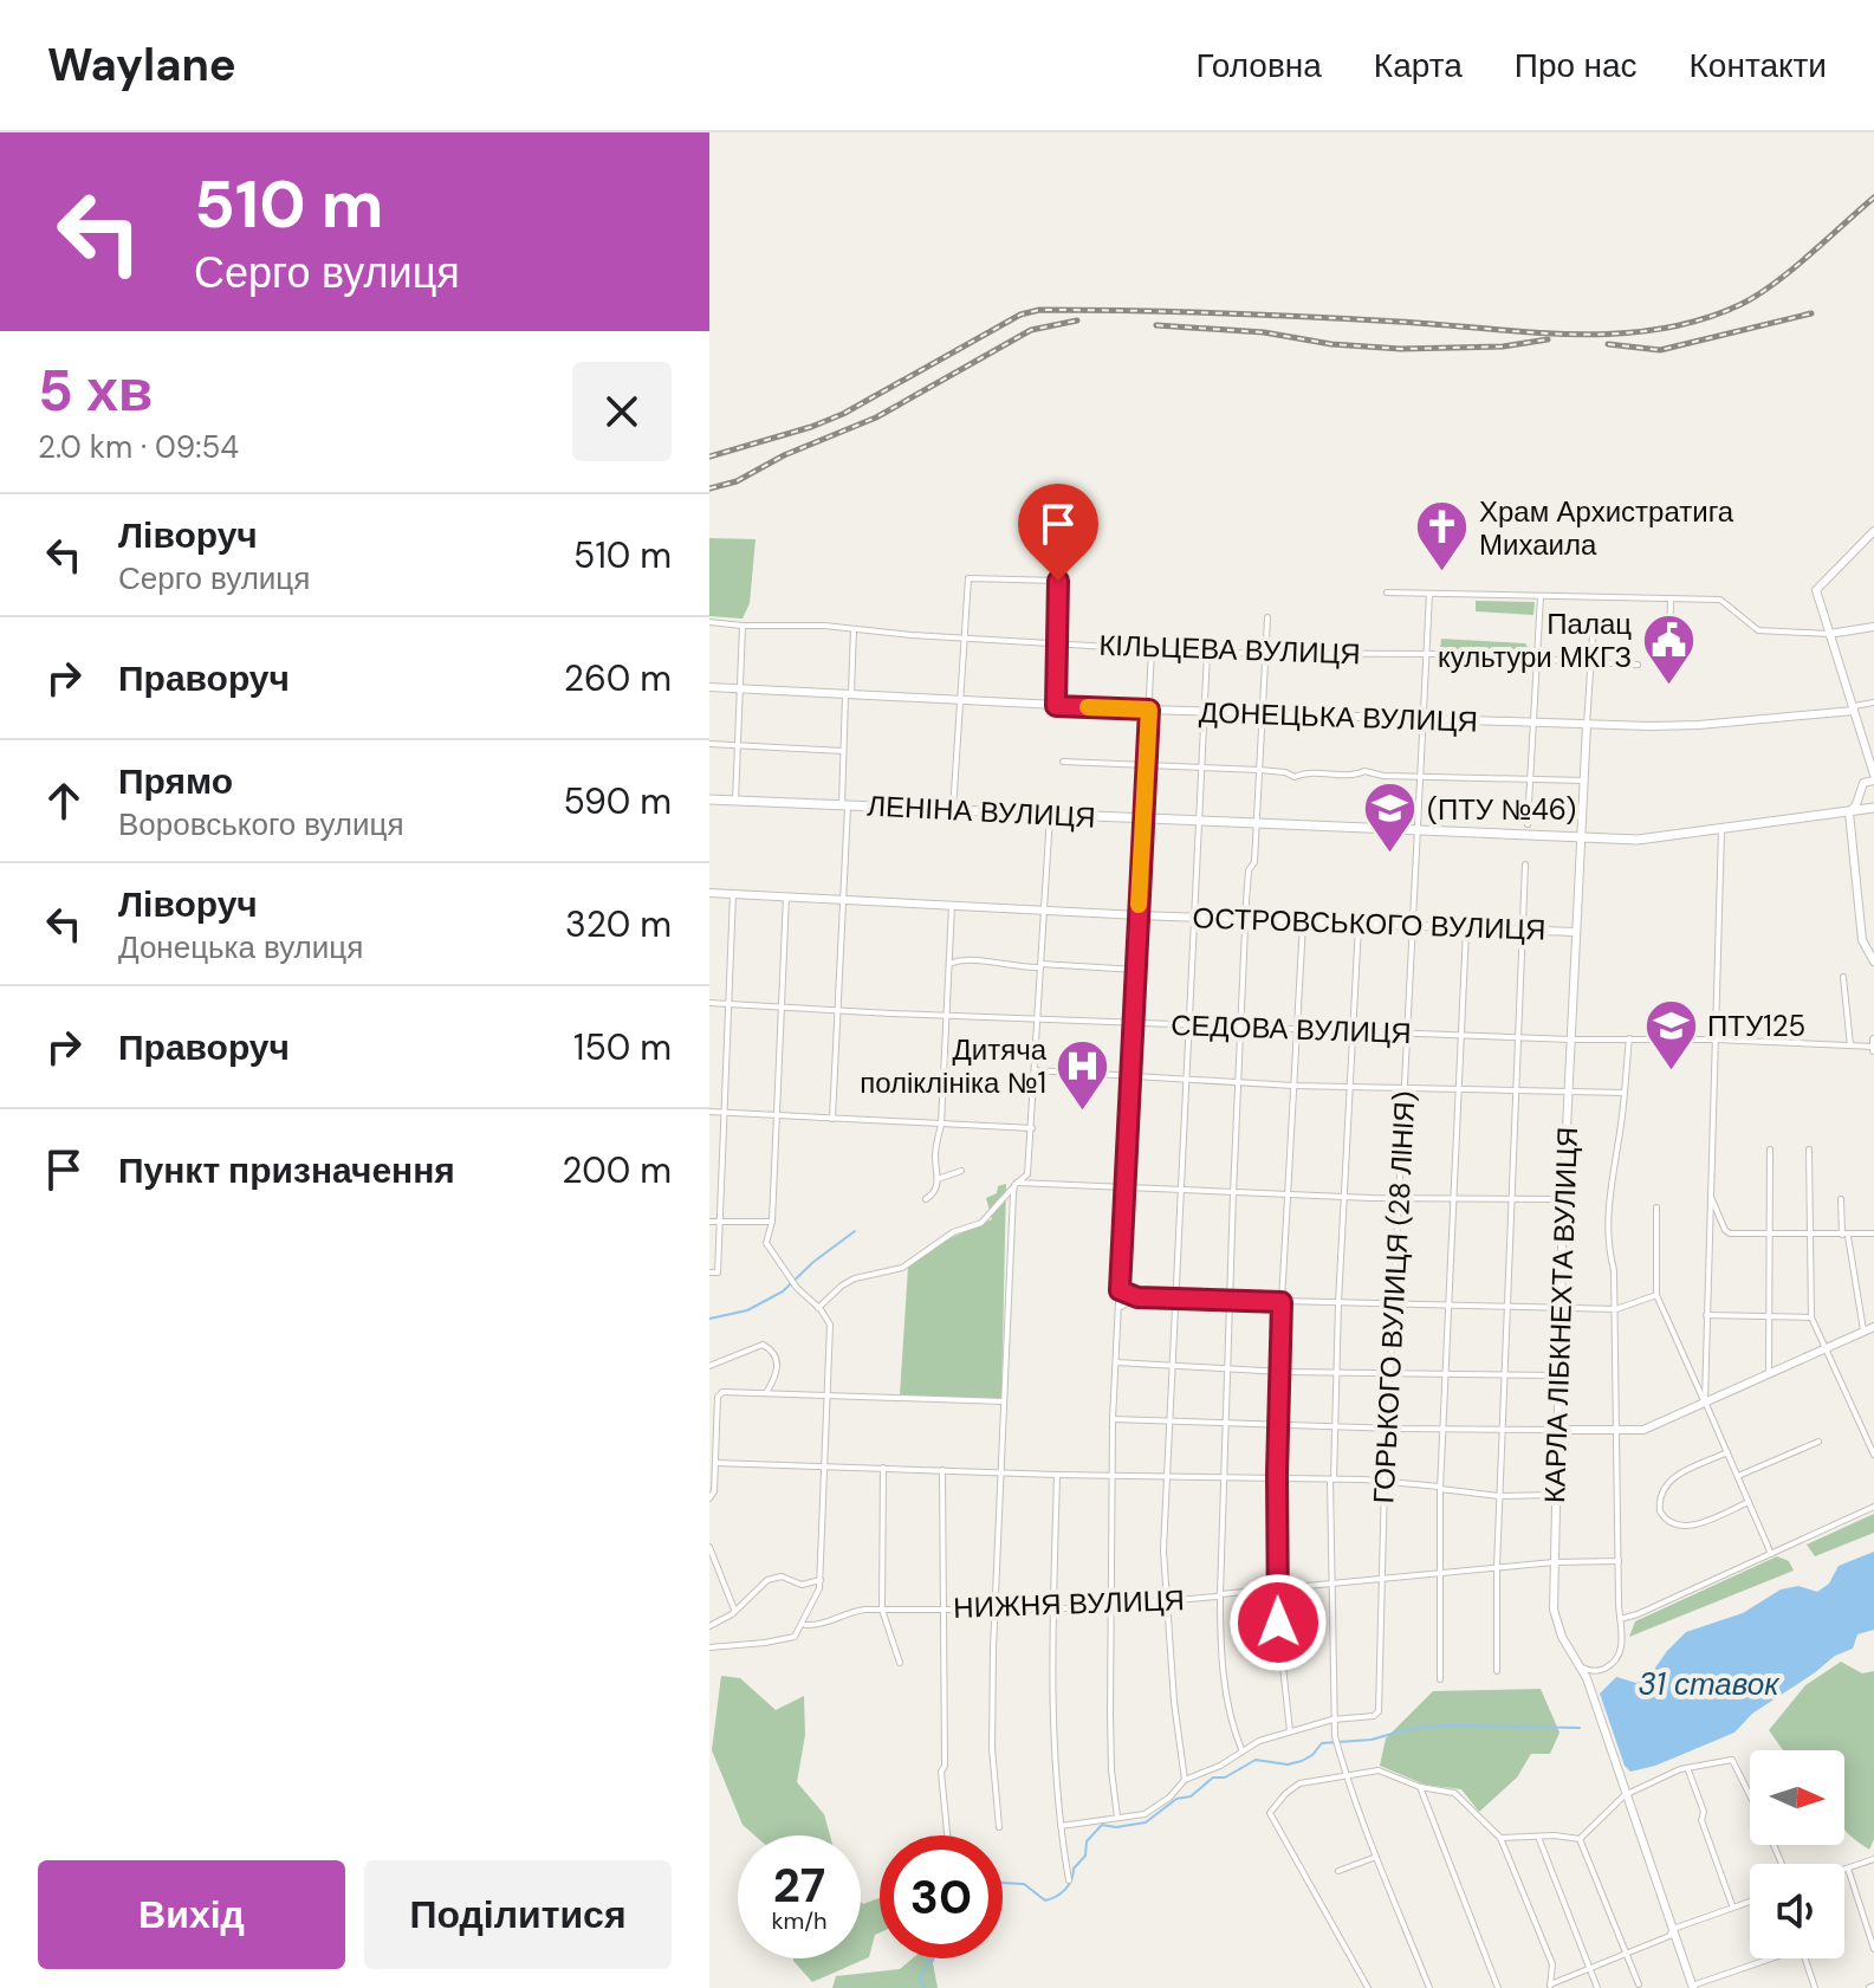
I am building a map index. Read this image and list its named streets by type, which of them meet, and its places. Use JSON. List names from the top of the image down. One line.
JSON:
{"streets":{"main road":["ЛЕНІНА ВУЛИЦЯ"],"street":["КІЛЬЦЕВА ВУЛИЦЯ","ДОНЕЦЬКА ВУЛИЦЯ","ОСТРОВСЬКОГО ВУЛИЦЯ","СЕДОВА ВУЛИЦЯ","ГОРЬКОГО ВУЛИЦЯ (28 ЛIНIЯ)","КАРЛА ЛІБКНЕХТА ВУЛИЦЯ","НИЖНЯ ВУЛИЦЯ"]},"crossings":[["КІЛЬЦЕВА ВУЛИЦЯ","ГОРЬКОГО ВУЛИЦЯ (28 ЛIНIЯ)"],["КІЛЬЦЕВА ВУЛИЦЯ","КАРЛА ЛІБКНЕХТА ВУЛИЦЯ"],["ДОНЕЦЬКА ВУЛИЦЯ","ГОРЬКОГО ВУЛИЦЯ (28 ЛIНIЯ)"],["ДОНЕЦЬКА ВУЛИЦЯ","КАРЛА ЛІБКНЕХТА ВУЛИЦЯ"],["ЛЕНІНА ВУЛИЦЯ","ГОРЬКОГО ВУЛИЦЯ (28 ЛIНIЯ)"],["ЛЕНІНА ВУЛИЦЯ","КАРЛА ЛІБКНЕХТА ВУЛИЦЯ"],["ОСТРОВСЬКОГО ВУЛИЦЯ","ГОРЬКОГО ВУЛИЦЯ (28 ЛIНIЯ)"],["ОСТРОВСЬКОГО ВУЛИЦЯ","КАРЛА ЛІБКНЕХТА ВУЛИЦЯ"],["СЕДОВА ВУЛИЦЯ","ГОРЬКОГО ВУЛИЦЯ (28 ЛIНIЯ)"],["СЕДОВА ВУЛИЦЯ","КАРЛА ЛІБКНЕХТА ВУЛИЦЯ"],["ГОРЬКОГО ВУЛИЦЯ (28 ЛIНIЯ)","НИЖНЯ ВУЛИЦЯ"],["КАРЛА ЛІБКНЕХТА ВУЛИЦЯ","НИЖНЯ ВУЛИЦЯ"]],"water":["31 ставок"],"places":{"church":["Храм Архистратига Михаила"],"public building":["Палац культури МКГЗ"],"school or university":["(ПТУ №46)","ПТУ125"],"hospital":["Дитяча поліклініка №1"]},"north":"right","page":{"header":"Waylane","nav":["Головна","Карта","Про нас","Контакти"],"turn":["510 m","Серго вулиця"],"heading":["5 хв","2.0 km · 09:54"],"list":[{"name":"Ліворуч","note":"Серго вулиця","value":"510 m"},{"name":"Праворуч","value":"260 m"},{"name":"Прямо","note":"Воровського вулиця","value":"590 m"},{"name":"Ліворуч","note":"Донецька вулиця","value":"320 m"},{"name":"Праворуч","value":"150 m"},{"name":"Пункт призначення","value":"200 m"}],"speed":"27 km/h","limit":"30","buttons":["Вихід","Поділитися"]}}
